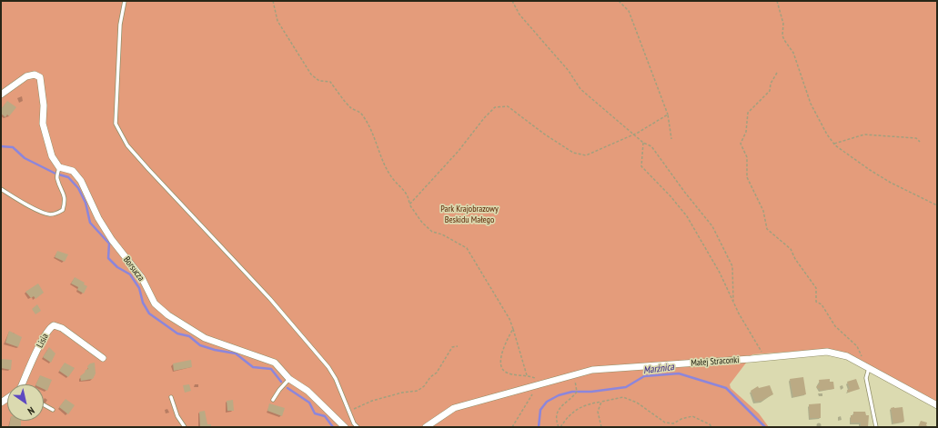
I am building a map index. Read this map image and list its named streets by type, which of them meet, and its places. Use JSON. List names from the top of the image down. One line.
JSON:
{"streets":{"street":["Borsucza","Lisia","Małej Straconki"]},"water":["Marźnica"],"parks":["Park Krajobrazowy Beskidu Małego"],"north":"bottom right"}
